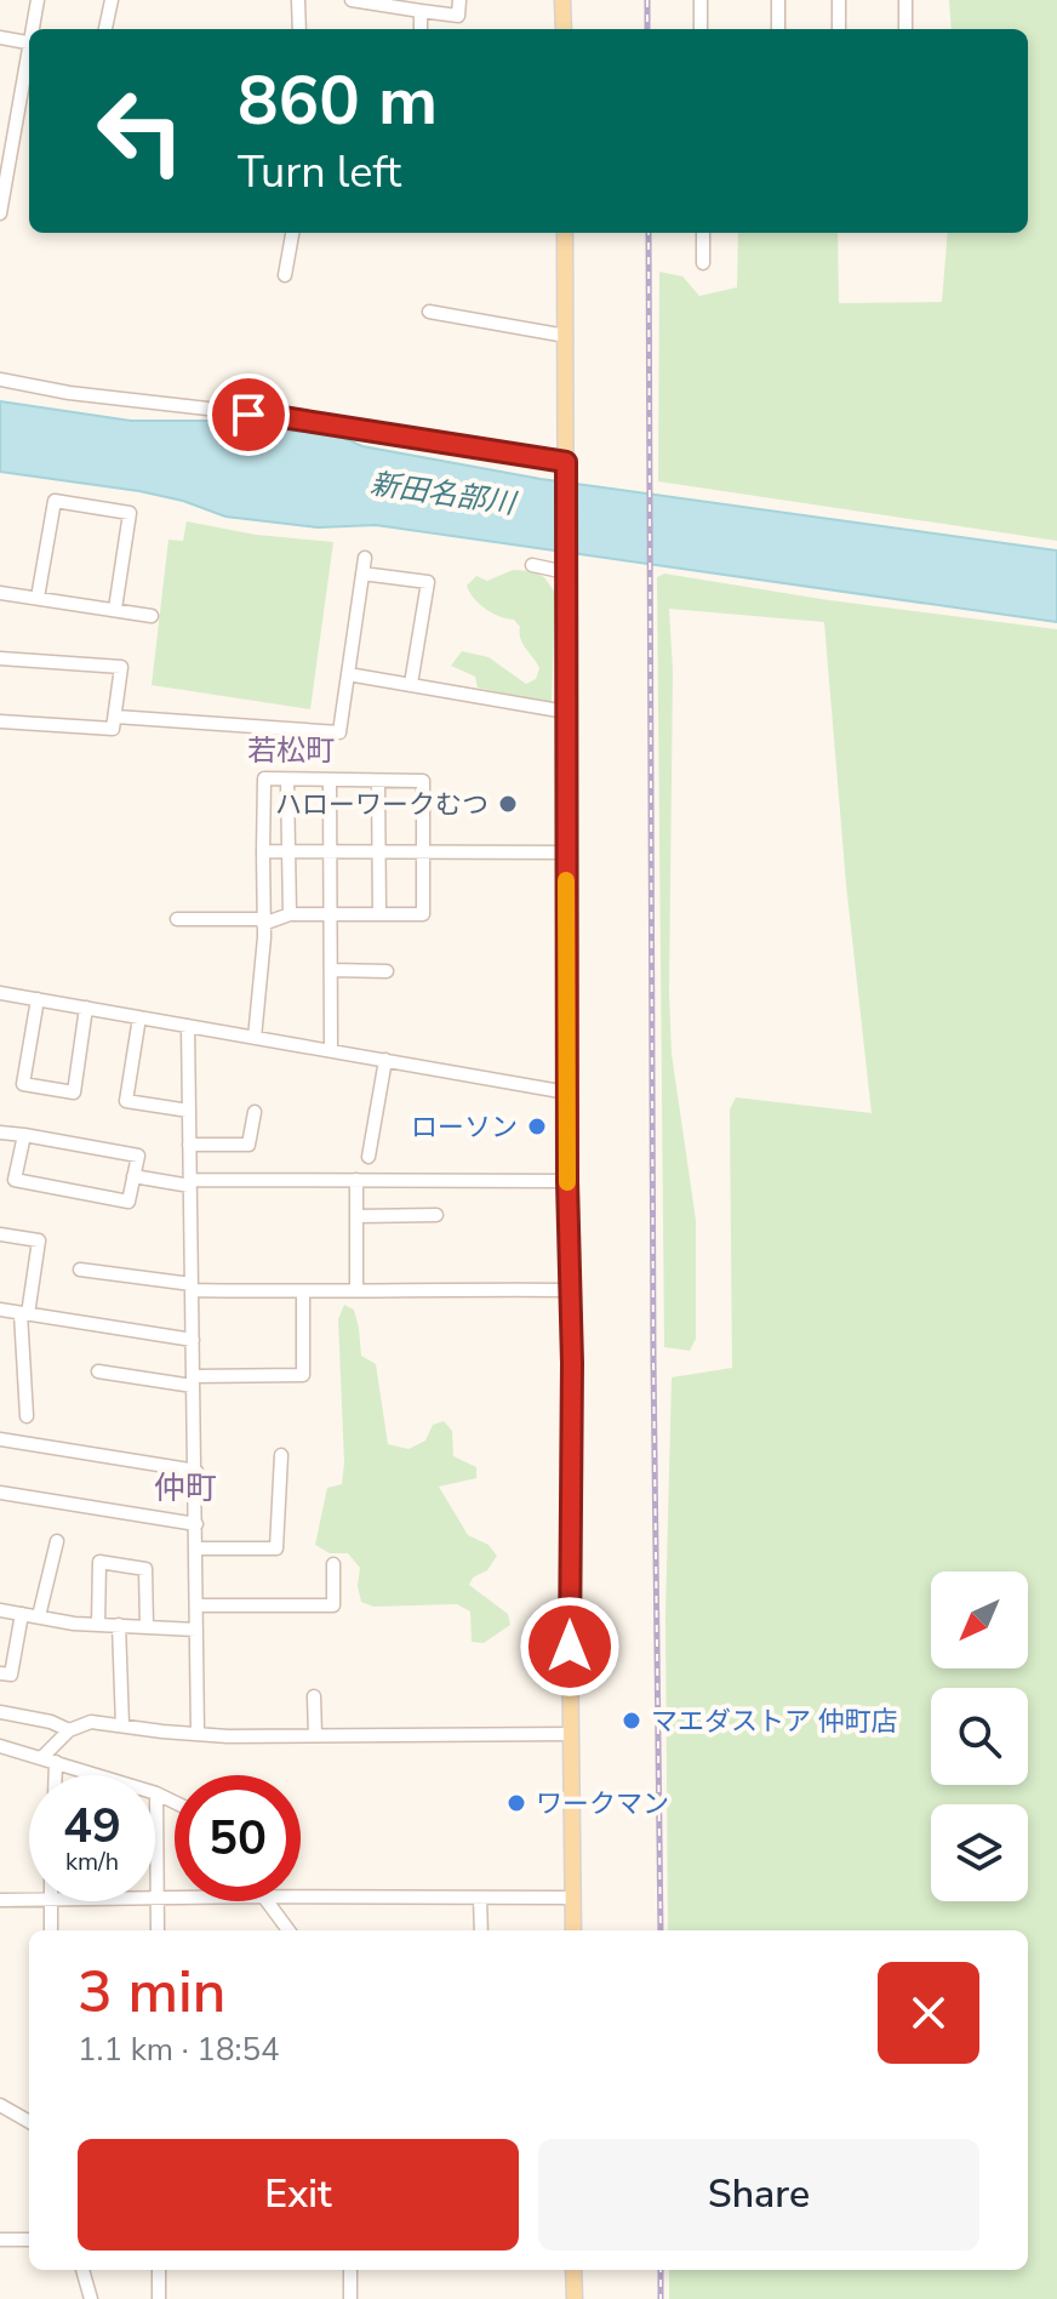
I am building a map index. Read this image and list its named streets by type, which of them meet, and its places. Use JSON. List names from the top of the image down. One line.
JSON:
{"districts":["若松町","仲町"],"water":["新田名部川"],"places":["ハローワークむつ","ローソン","マエダストア 仲町店","ワークマン"],"north":"bottom left","page":{"turn":["860 m","Turn left"],"speed":"49 km/h","limit":"50","heading":["3 min","1.1 km · 18:54"],"buttons":["Exit","Share"]}}
